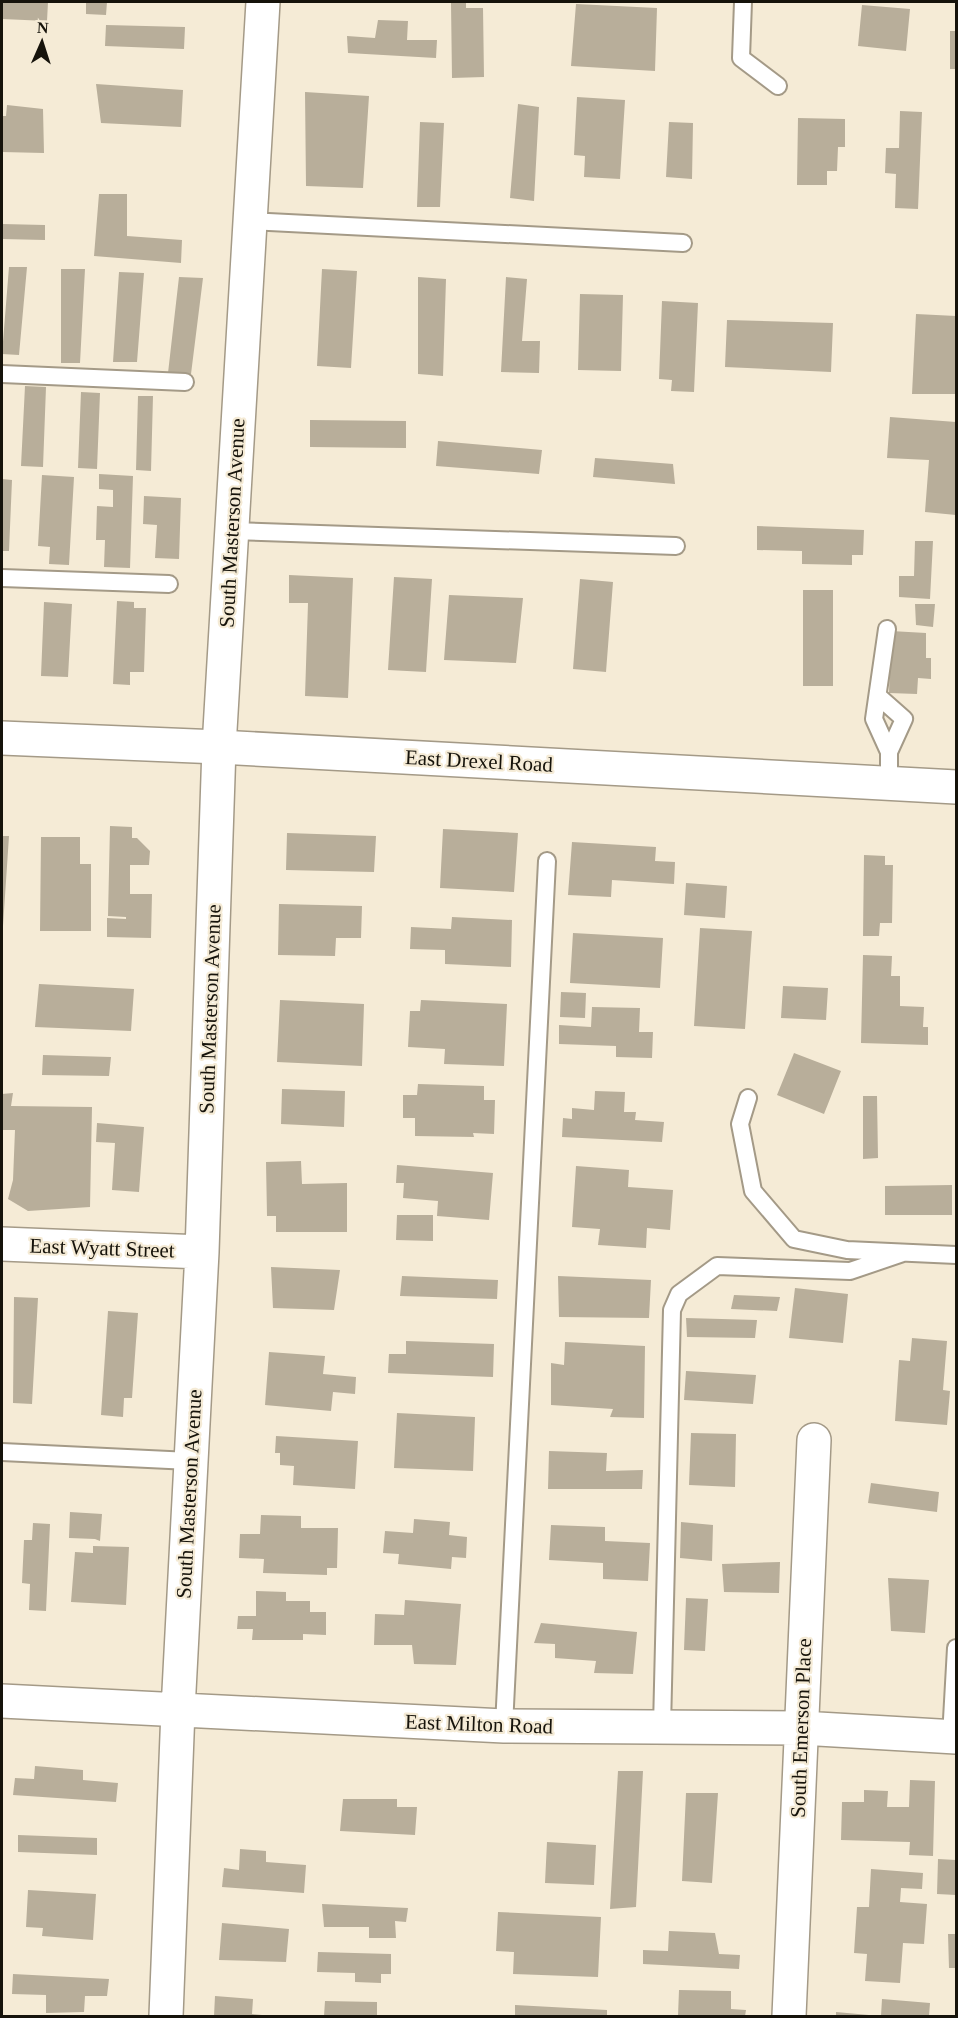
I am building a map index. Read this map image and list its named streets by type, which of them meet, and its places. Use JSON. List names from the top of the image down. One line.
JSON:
{"streets":{"street":["South Masterson Avenue","East Drexel Road","East Wyatt Street","East Milton Road","South Emerson Place"]},"crossings":[["South Masterson Avenue","East Drexel Road"],["South Masterson Avenue","East Wyatt Street"],["South Masterson Avenue","East Milton Road"],["East Milton Road","South Emerson Place"]],"north":"top"}
